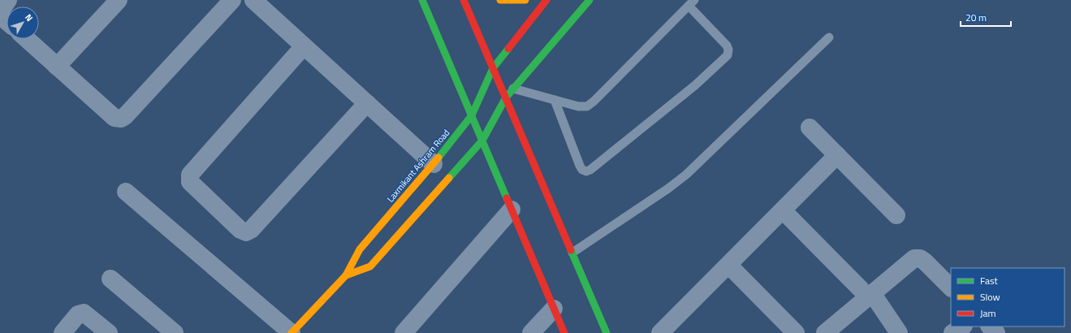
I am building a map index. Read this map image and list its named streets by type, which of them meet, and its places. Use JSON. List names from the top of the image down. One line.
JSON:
{"streets":{"street":["Laxmikant Ashram Road"]},"legend":["Fast","Slow","Jam"],"scale_bar":"20 m","north":"top right"}
